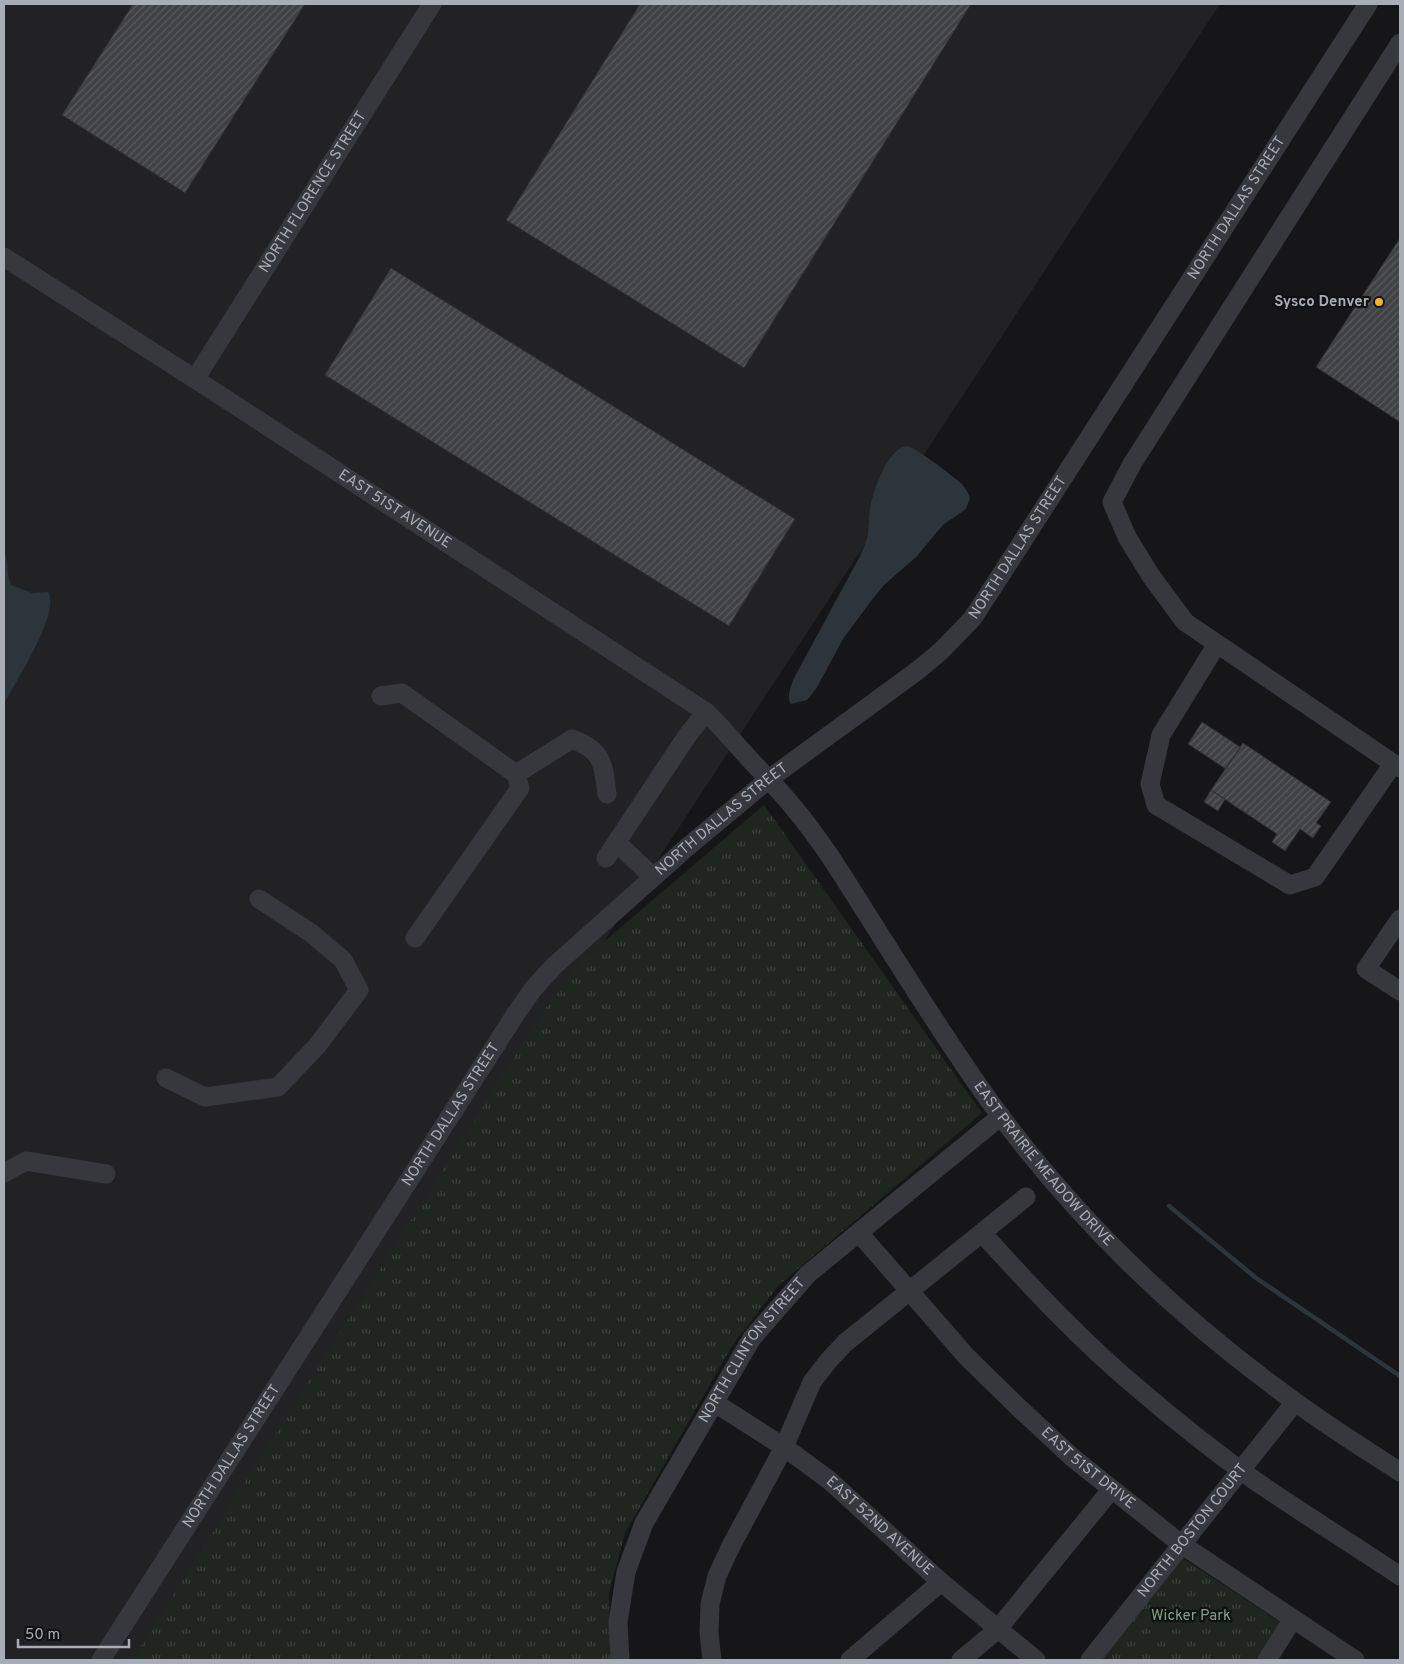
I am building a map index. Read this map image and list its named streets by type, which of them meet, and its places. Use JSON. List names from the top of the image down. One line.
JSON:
{"streets":{"street":["NORTH FLORENCE STREET","NORTH DALLAS STREET","EAST 51ST AVENUE","EAST PRAIRIE MEADOW DRIVE","NORTH CLINTON STREET","EAST 51ST DRIVE","EAST 52ND AVENUE","NORTH BOSTON COURT"]},"crossings":[["NORTH FLORENCE STREET","EAST 51ST AVENUE"],["NORTH DALLAS STREET","EAST 51ST AVENUE"],["NORTH DALLAS STREET","EAST PRAIRIE MEADOW DRIVE"],["EAST 51ST AVENUE","EAST PRAIRIE MEADOW DRIVE"],["EAST PRAIRIE MEADOW DRIVE","NORTH CLINTON STREET"],["EAST PRAIRIE MEADOW DRIVE","NORTH BOSTON COURT"],["NORTH CLINTON STREET","EAST 51ST DRIVE"],["NORTH CLINTON STREET","EAST 52ND AVENUE"],["EAST 51ST DRIVE","NORTH BOSTON COURT"]],"parks":["Wicker Park"],"places":["Sysco Denver"],"scale_bar":"50 m"}
